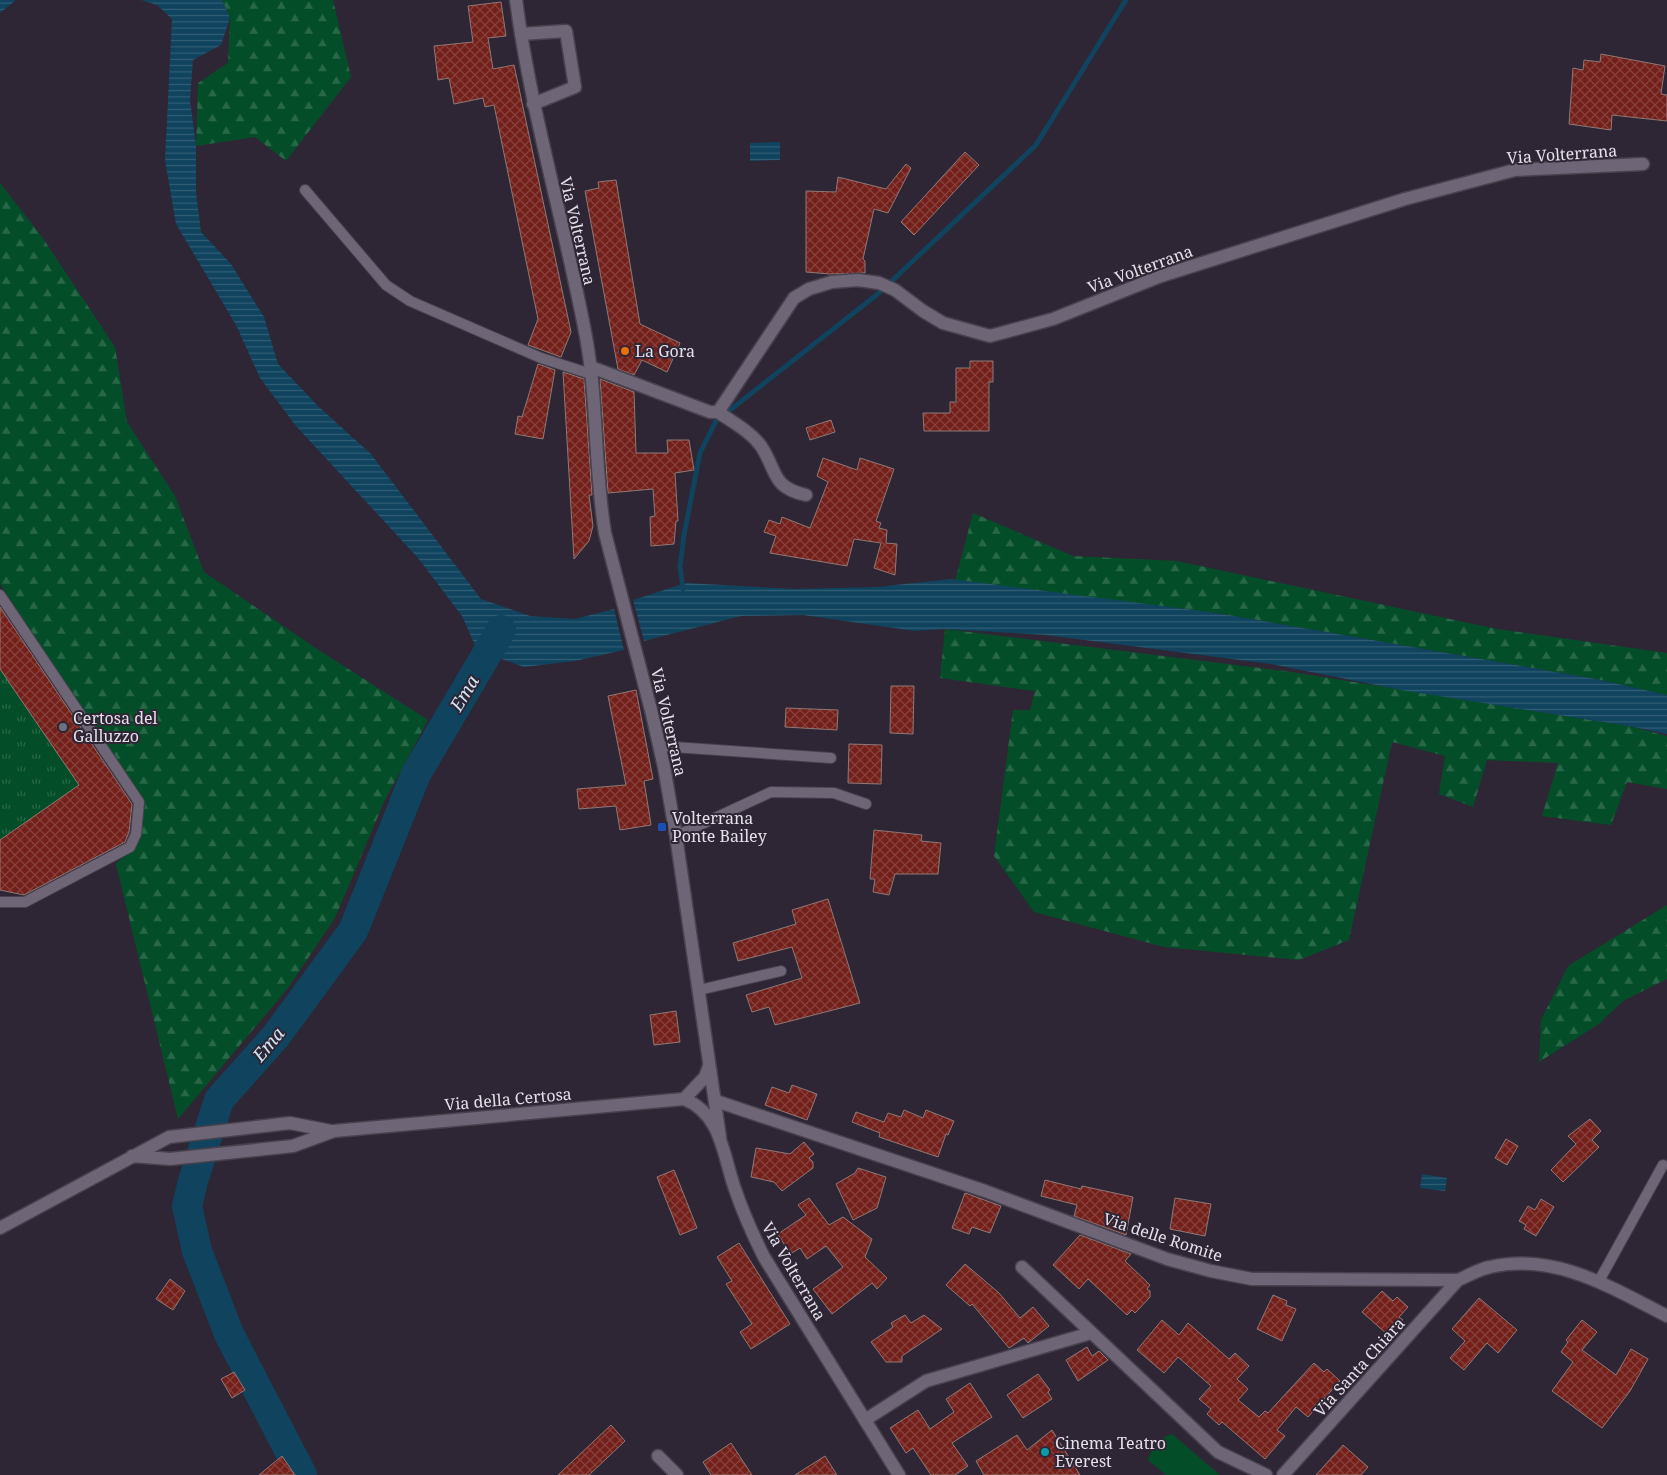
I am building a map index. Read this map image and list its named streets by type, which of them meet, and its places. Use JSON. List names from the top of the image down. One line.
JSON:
{"streets":{"street":["Via Volterrana","Via della Certosa","Via delle Romite","Via Santa Chiara"]},"crossings":[["Via Volterrana","Via della Certosa"],["Via Volterrana","Via delle Romite"],["Via delle Romite","Via Santa Chiara"]],"water":["Ema"],"places":{"other":["La Gora","Certosa del Galluzzo","Cinema Teatro Everest"],"transit":["Volterrana Ponte Bailey"]}}
